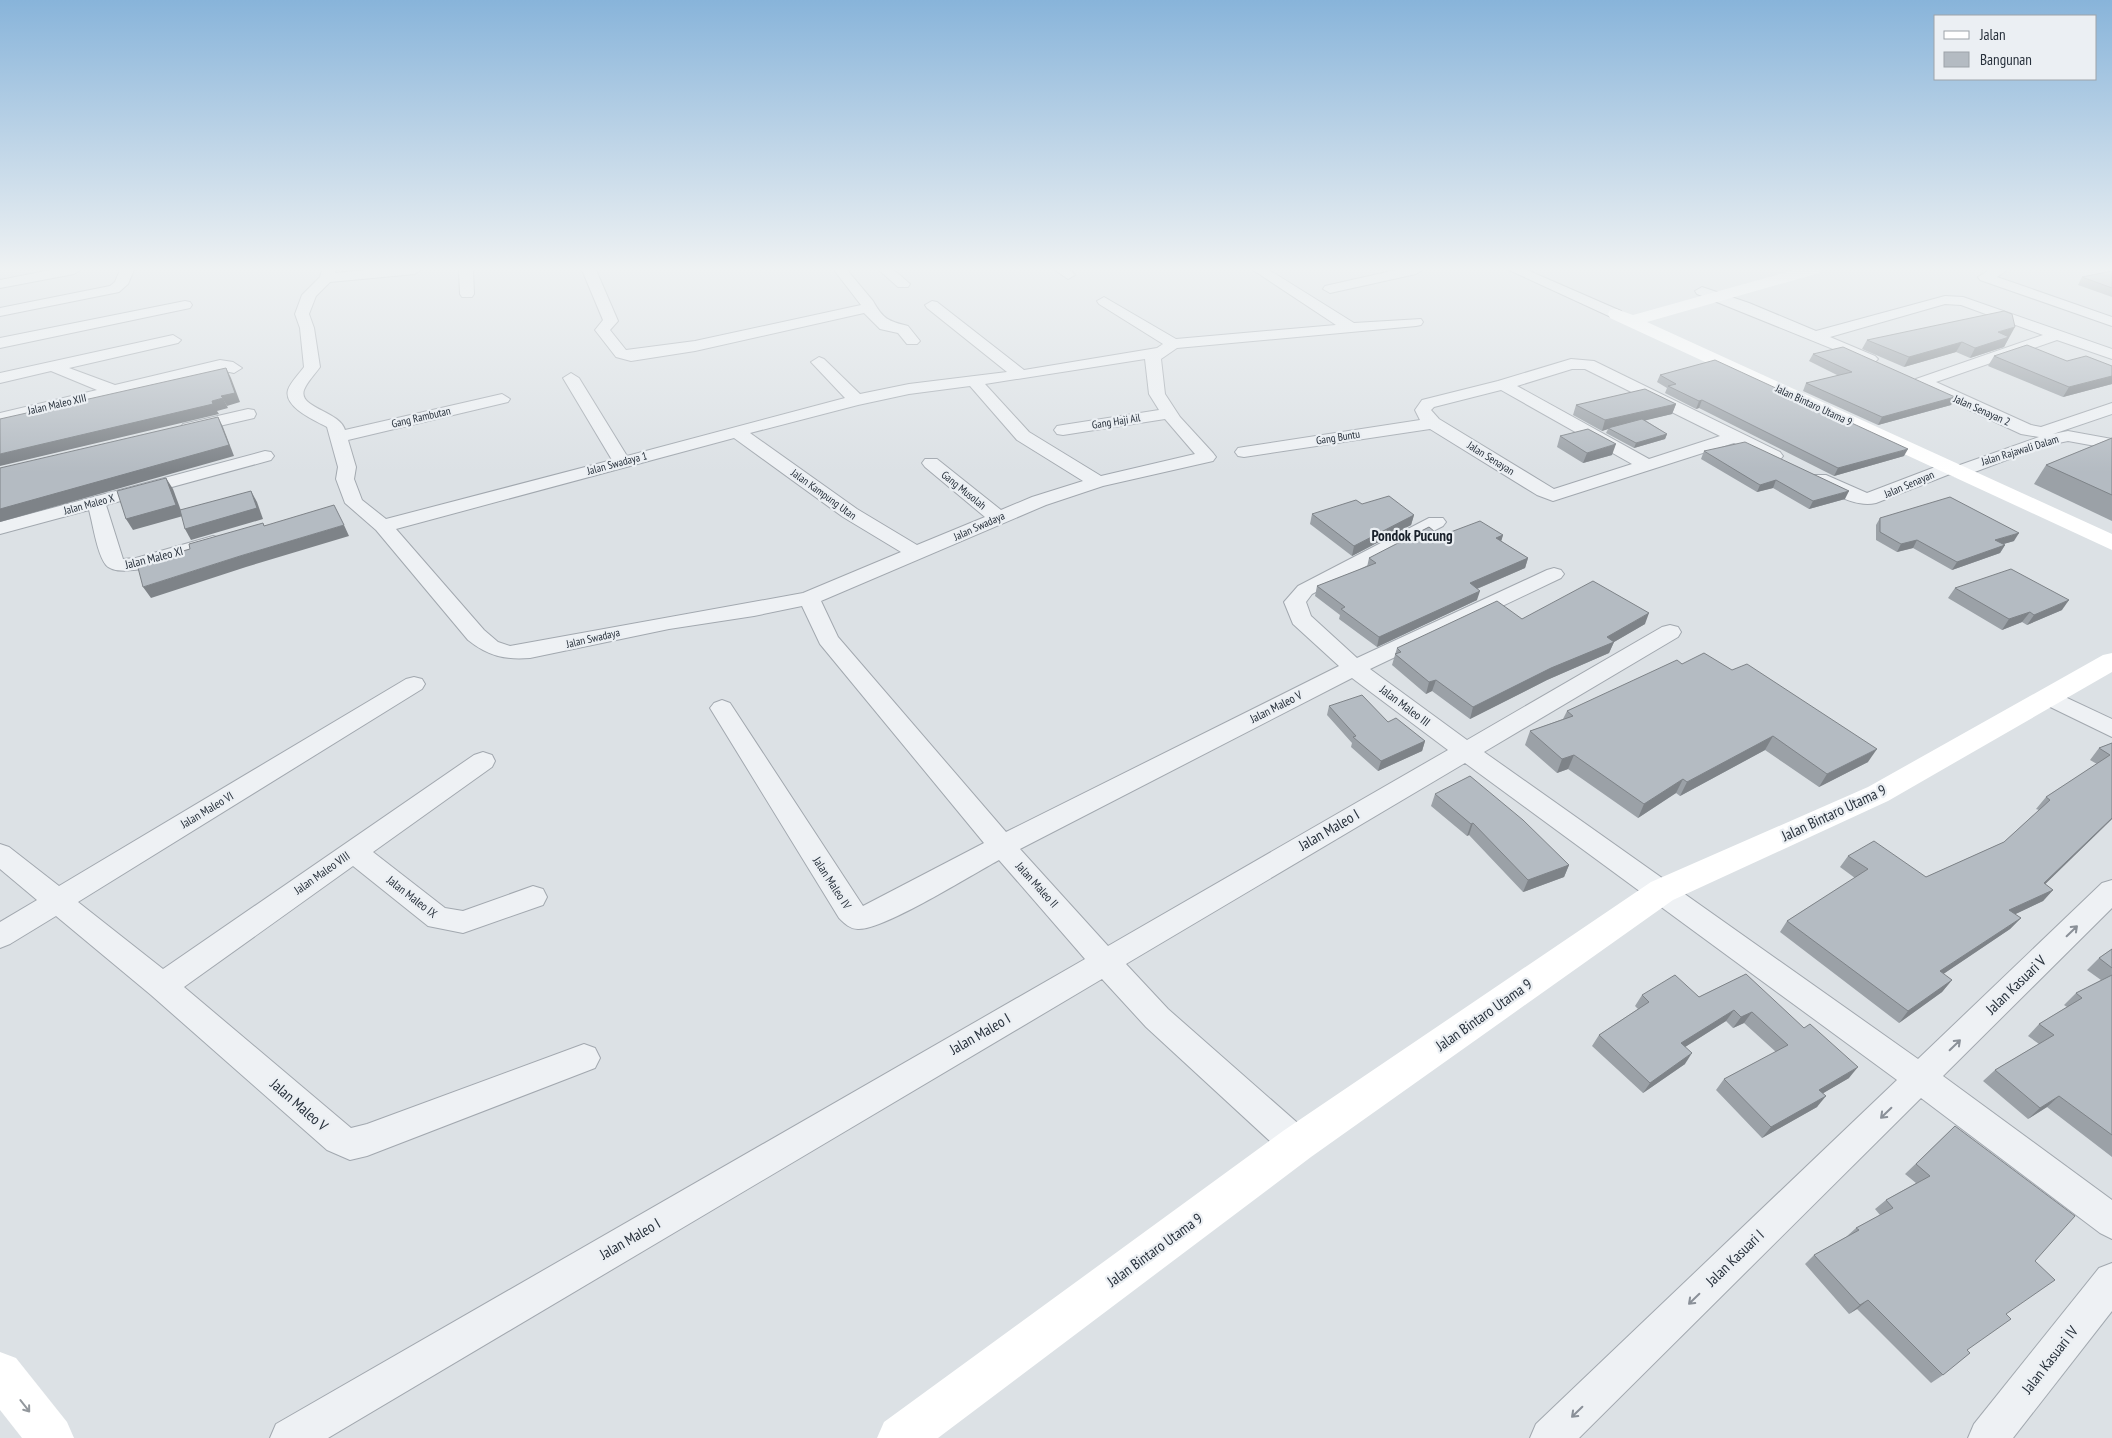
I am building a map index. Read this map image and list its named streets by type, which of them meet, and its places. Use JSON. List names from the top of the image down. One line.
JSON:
{"streets":{"street":["Jalan Maleo XIII","Jalan Bintaro Utama 9","Jalan Senayan 2","Gang Rambutan","Gang Haji Ail","Gang Buntu","Jalan Rajawali Dalam","Jalan Senayan","Jalan Swadaya 1","Gang Musolah","Jalan Kampung Utan","Jalan Maleo X","Jalan Swadaya","Jalan Maleo XI","Jalan Maleo III","Jalan Maleo V","Jalan Maleo VI","Jalan Maleo I","Jalan Maleo VIII","Jalan Maleo IV","Jalan Maleo II","Jalan Maleo IX","Jalan Kasuari V","Jalan Kasuari I","Jalan Kasuari IV"]},"crossings":[["Jalan Bintaro Utama 9","Jalan Rajawali Dalam"],["Jalan Bintaro Utama 9","Jalan Senayan"],["Jalan Bintaro Utama 9","Jalan Maleo III"],["Jalan Bintaro Utama 9","Jalan Maleo II"],["Gang Haji Ail","Jalan Swadaya"],["Gang Buntu","Jalan Senayan"],["Jalan Rajawali Dalam","Jalan Senayan"],["Jalan Swadaya 1","Jalan Kampung Utan"],["Jalan Swadaya 1","Jalan Swadaya"],["Gang Musolah","Jalan Swadaya"],["Jalan Kampung Utan","Jalan Swadaya"],["Jalan Maleo X","Jalan Maleo XI"],["Jalan Swadaya","Jalan Maleo II"],["Jalan Maleo III","Jalan Maleo V"],["Jalan Maleo III","Jalan Maleo I"],["Jalan Maleo V","Jalan Maleo VI"],["Jalan Maleo V","Jalan Maleo VIII"],["Jalan Maleo V","Jalan Maleo IV"],["Jalan Maleo V","Jalan Maleo II"],["Jalan Maleo I","Jalan Maleo II"],["Jalan Maleo VIII","Jalan Maleo IX"],["Jalan Maleo IV","Jalan Maleo II"],["Jalan Kasuari V","Jalan Kasuari I"]],"one_way":["Jalan Kasuari V","Jalan Kasuari I"],"districts":["Pondok Pucung"],"legend":["Jalan","Bangunan"]}
